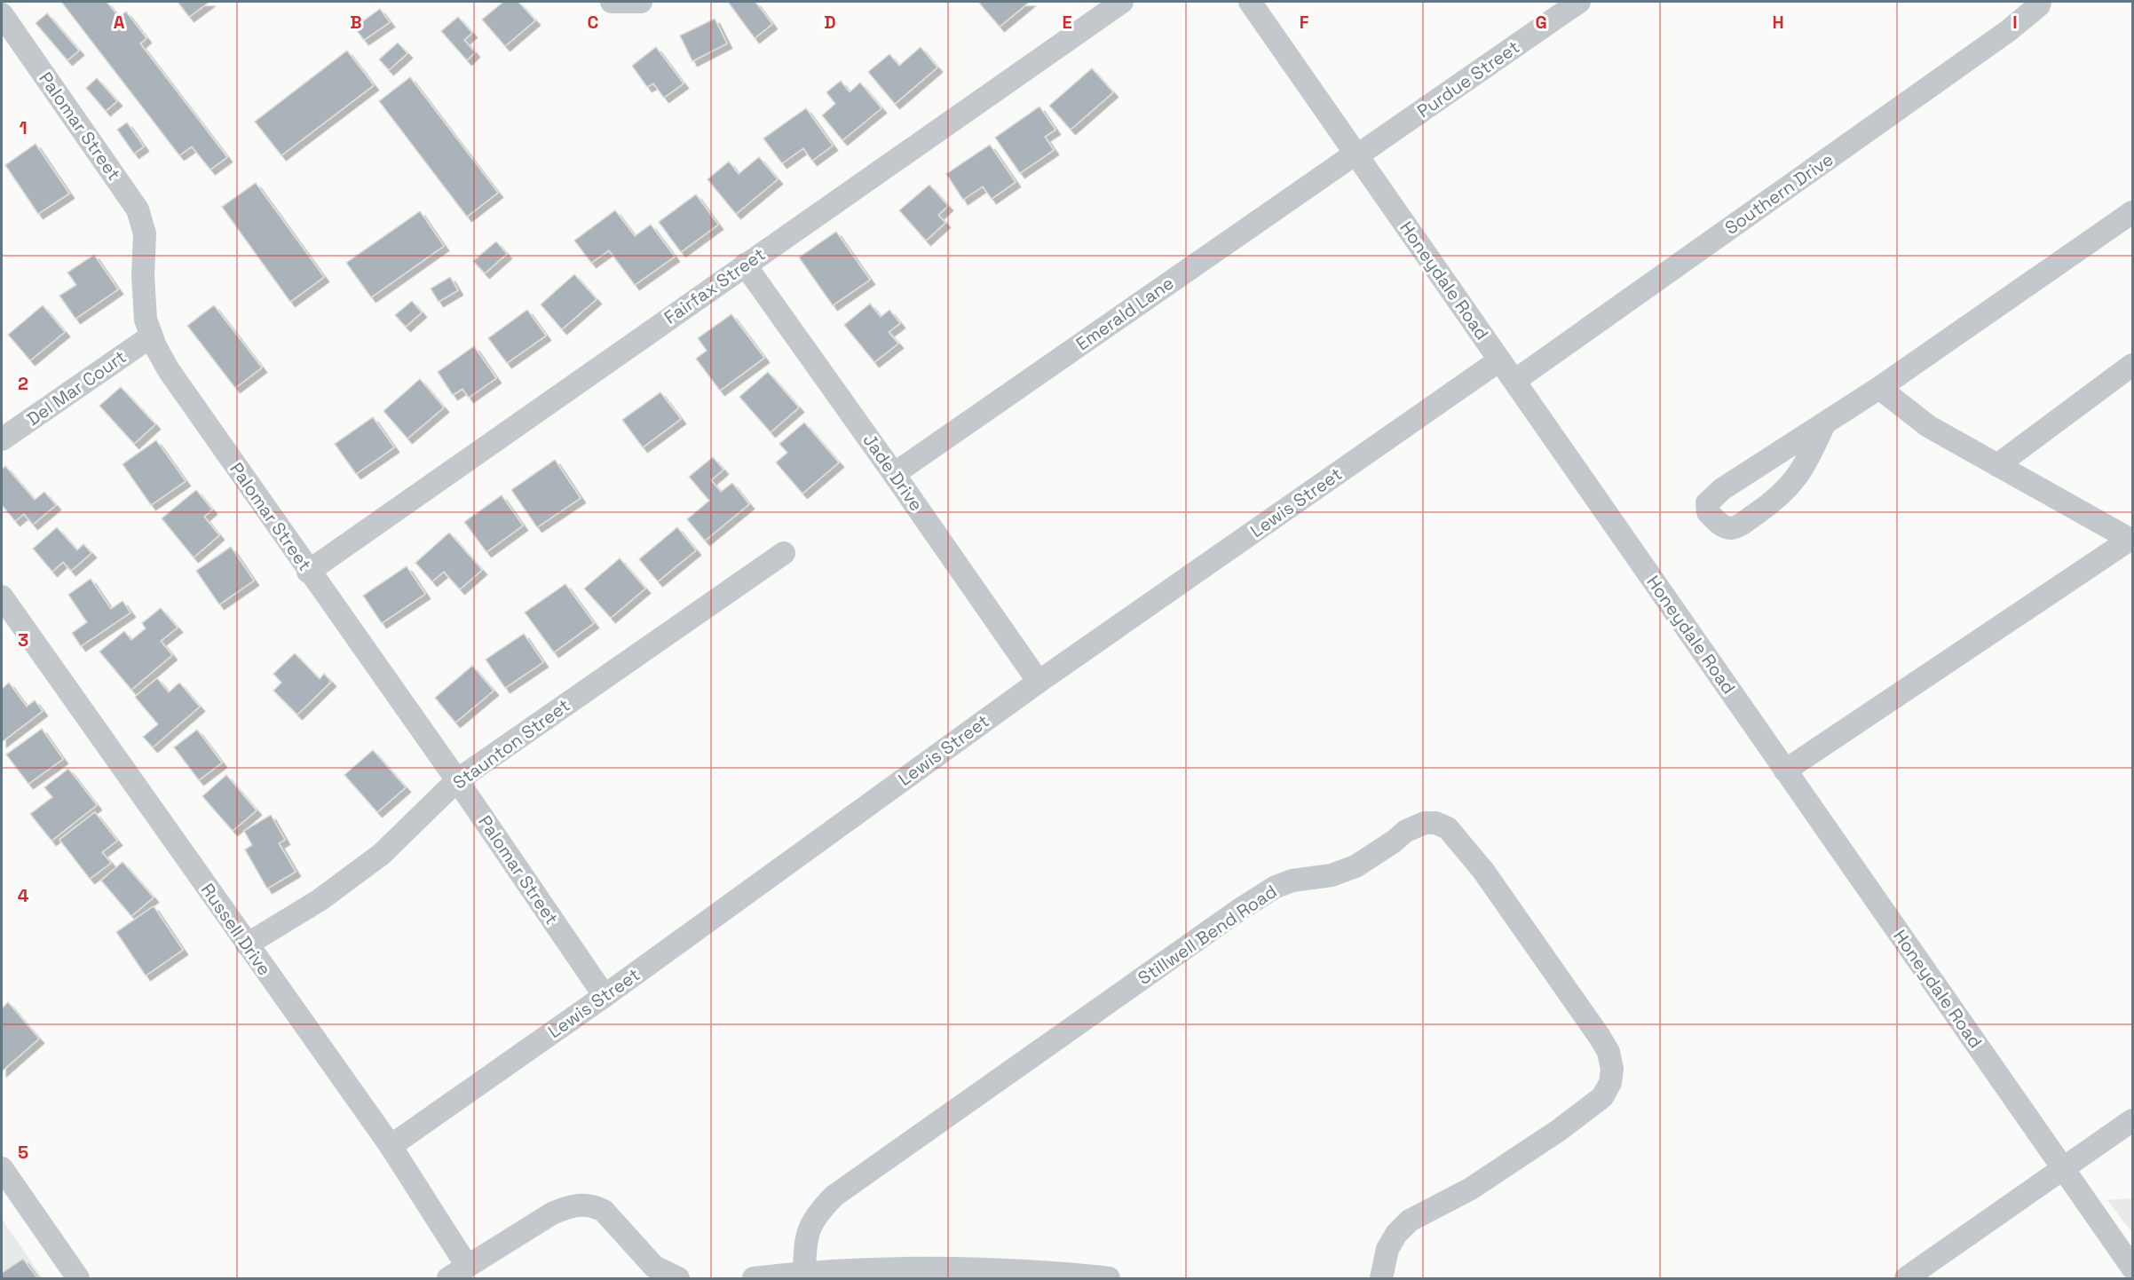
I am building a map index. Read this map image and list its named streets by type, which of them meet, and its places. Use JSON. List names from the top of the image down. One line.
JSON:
{"streets":{"street":["Purdue Street","Palomar Street","Southern Drive","Honeydale Road","Fairfax Street","Emerald Lane","Del Mar Court","Jade Drive","Lewis Street","Staunton Street","Russell Drive","Stillwell Bend Road"]},"crossings":[["Purdue Street","Honeydale Road"],["Purdue Street","Emerald Lane"],["Palomar Street","Fairfax Street"],["Palomar Street","Del Mar Court"],["Palomar Street","Lewis Street"],["Palomar Street","Staunton Street"],["Southern Drive","Honeydale Road"],["Honeydale Road","Emerald Lane"],["Honeydale Road","Lewis Street"],["Fairfax Street","Jade Drive"],["Emerald Lane","Jade Drive"],["Jade Drive","Lewis Street"],["Lewis Street","Russell Drive"],["Staunton Street","Russell Drive"]],"grid":{"columns":["A","B","C","D","E","F","G","H","I"],"rows":["1","2","3","4","5"]}}
